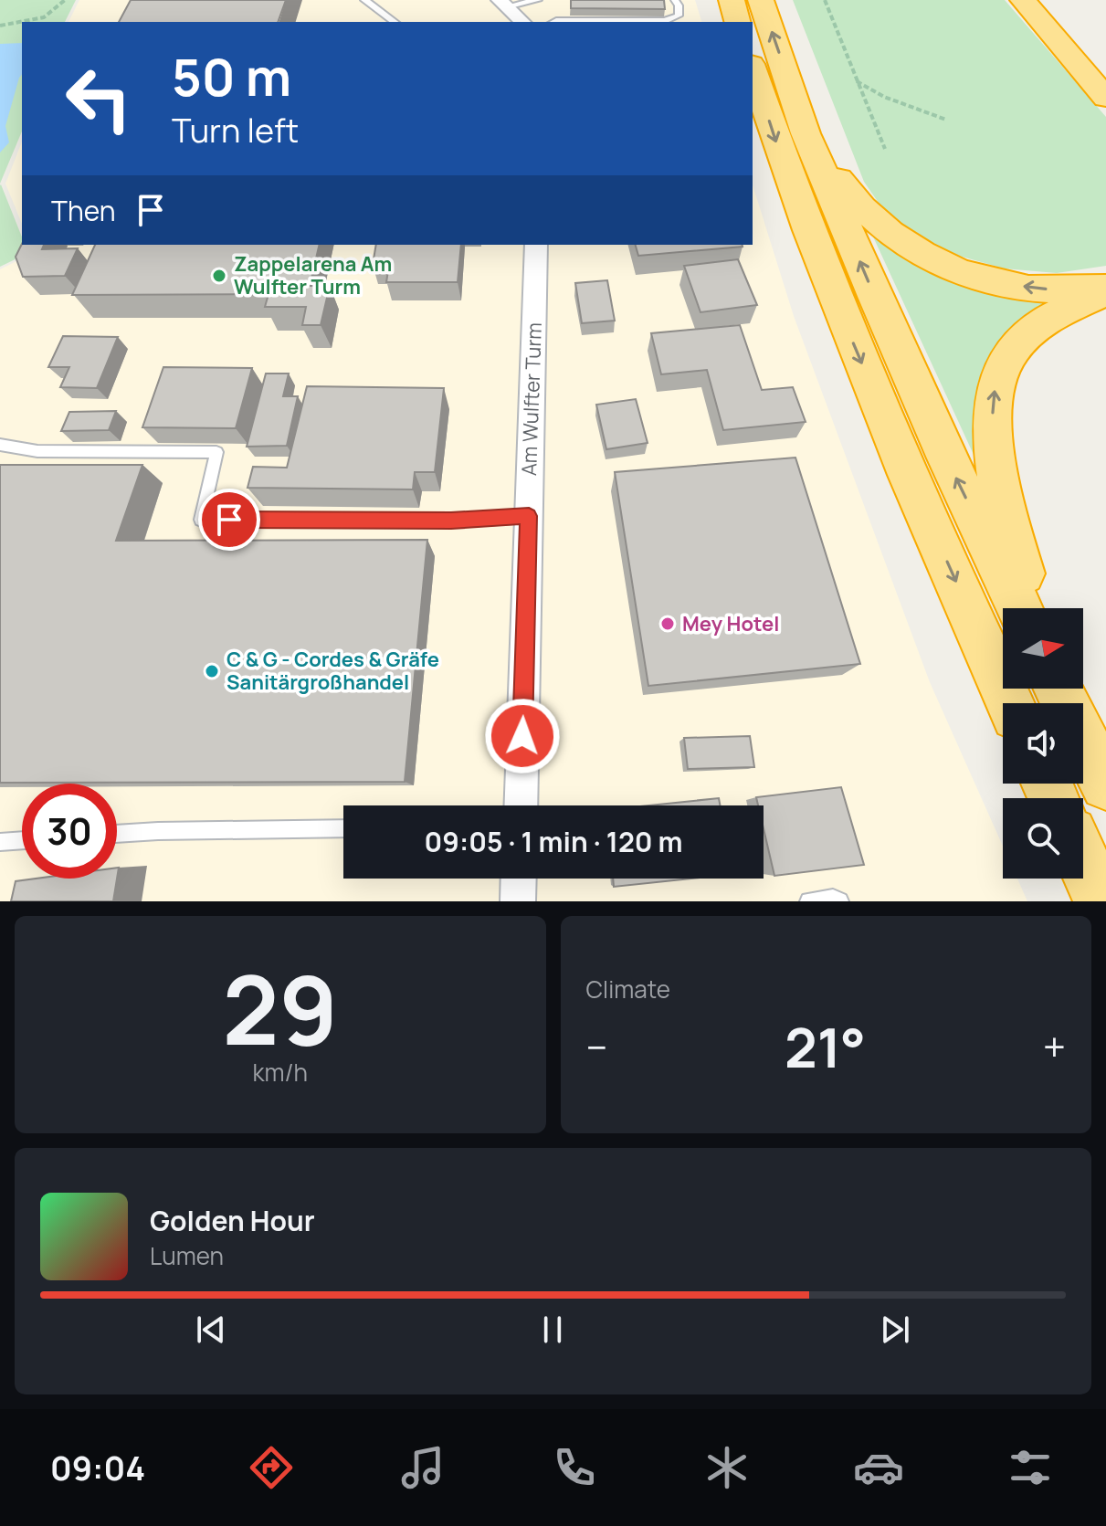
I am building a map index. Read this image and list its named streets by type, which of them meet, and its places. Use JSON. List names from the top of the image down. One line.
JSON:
{"streets":{"street":["Am Wulfter Turm"]},"places":["Zappelarena Am Wulfter Turm","Mey Hotel","C & G - Cordes & Gräfe Sanitärgroßhandel"],"north":"right","page":{"turn":["50 m","Turn left"],"then":"Then","limit":"30","trip":"09:05 · 1 min · 120 m","tile":[["29","km/h"],"Climate"],"heat":["−","21°","+"],"song":["Golden Hour","Lumen"],"tabs":"09:04"}}
